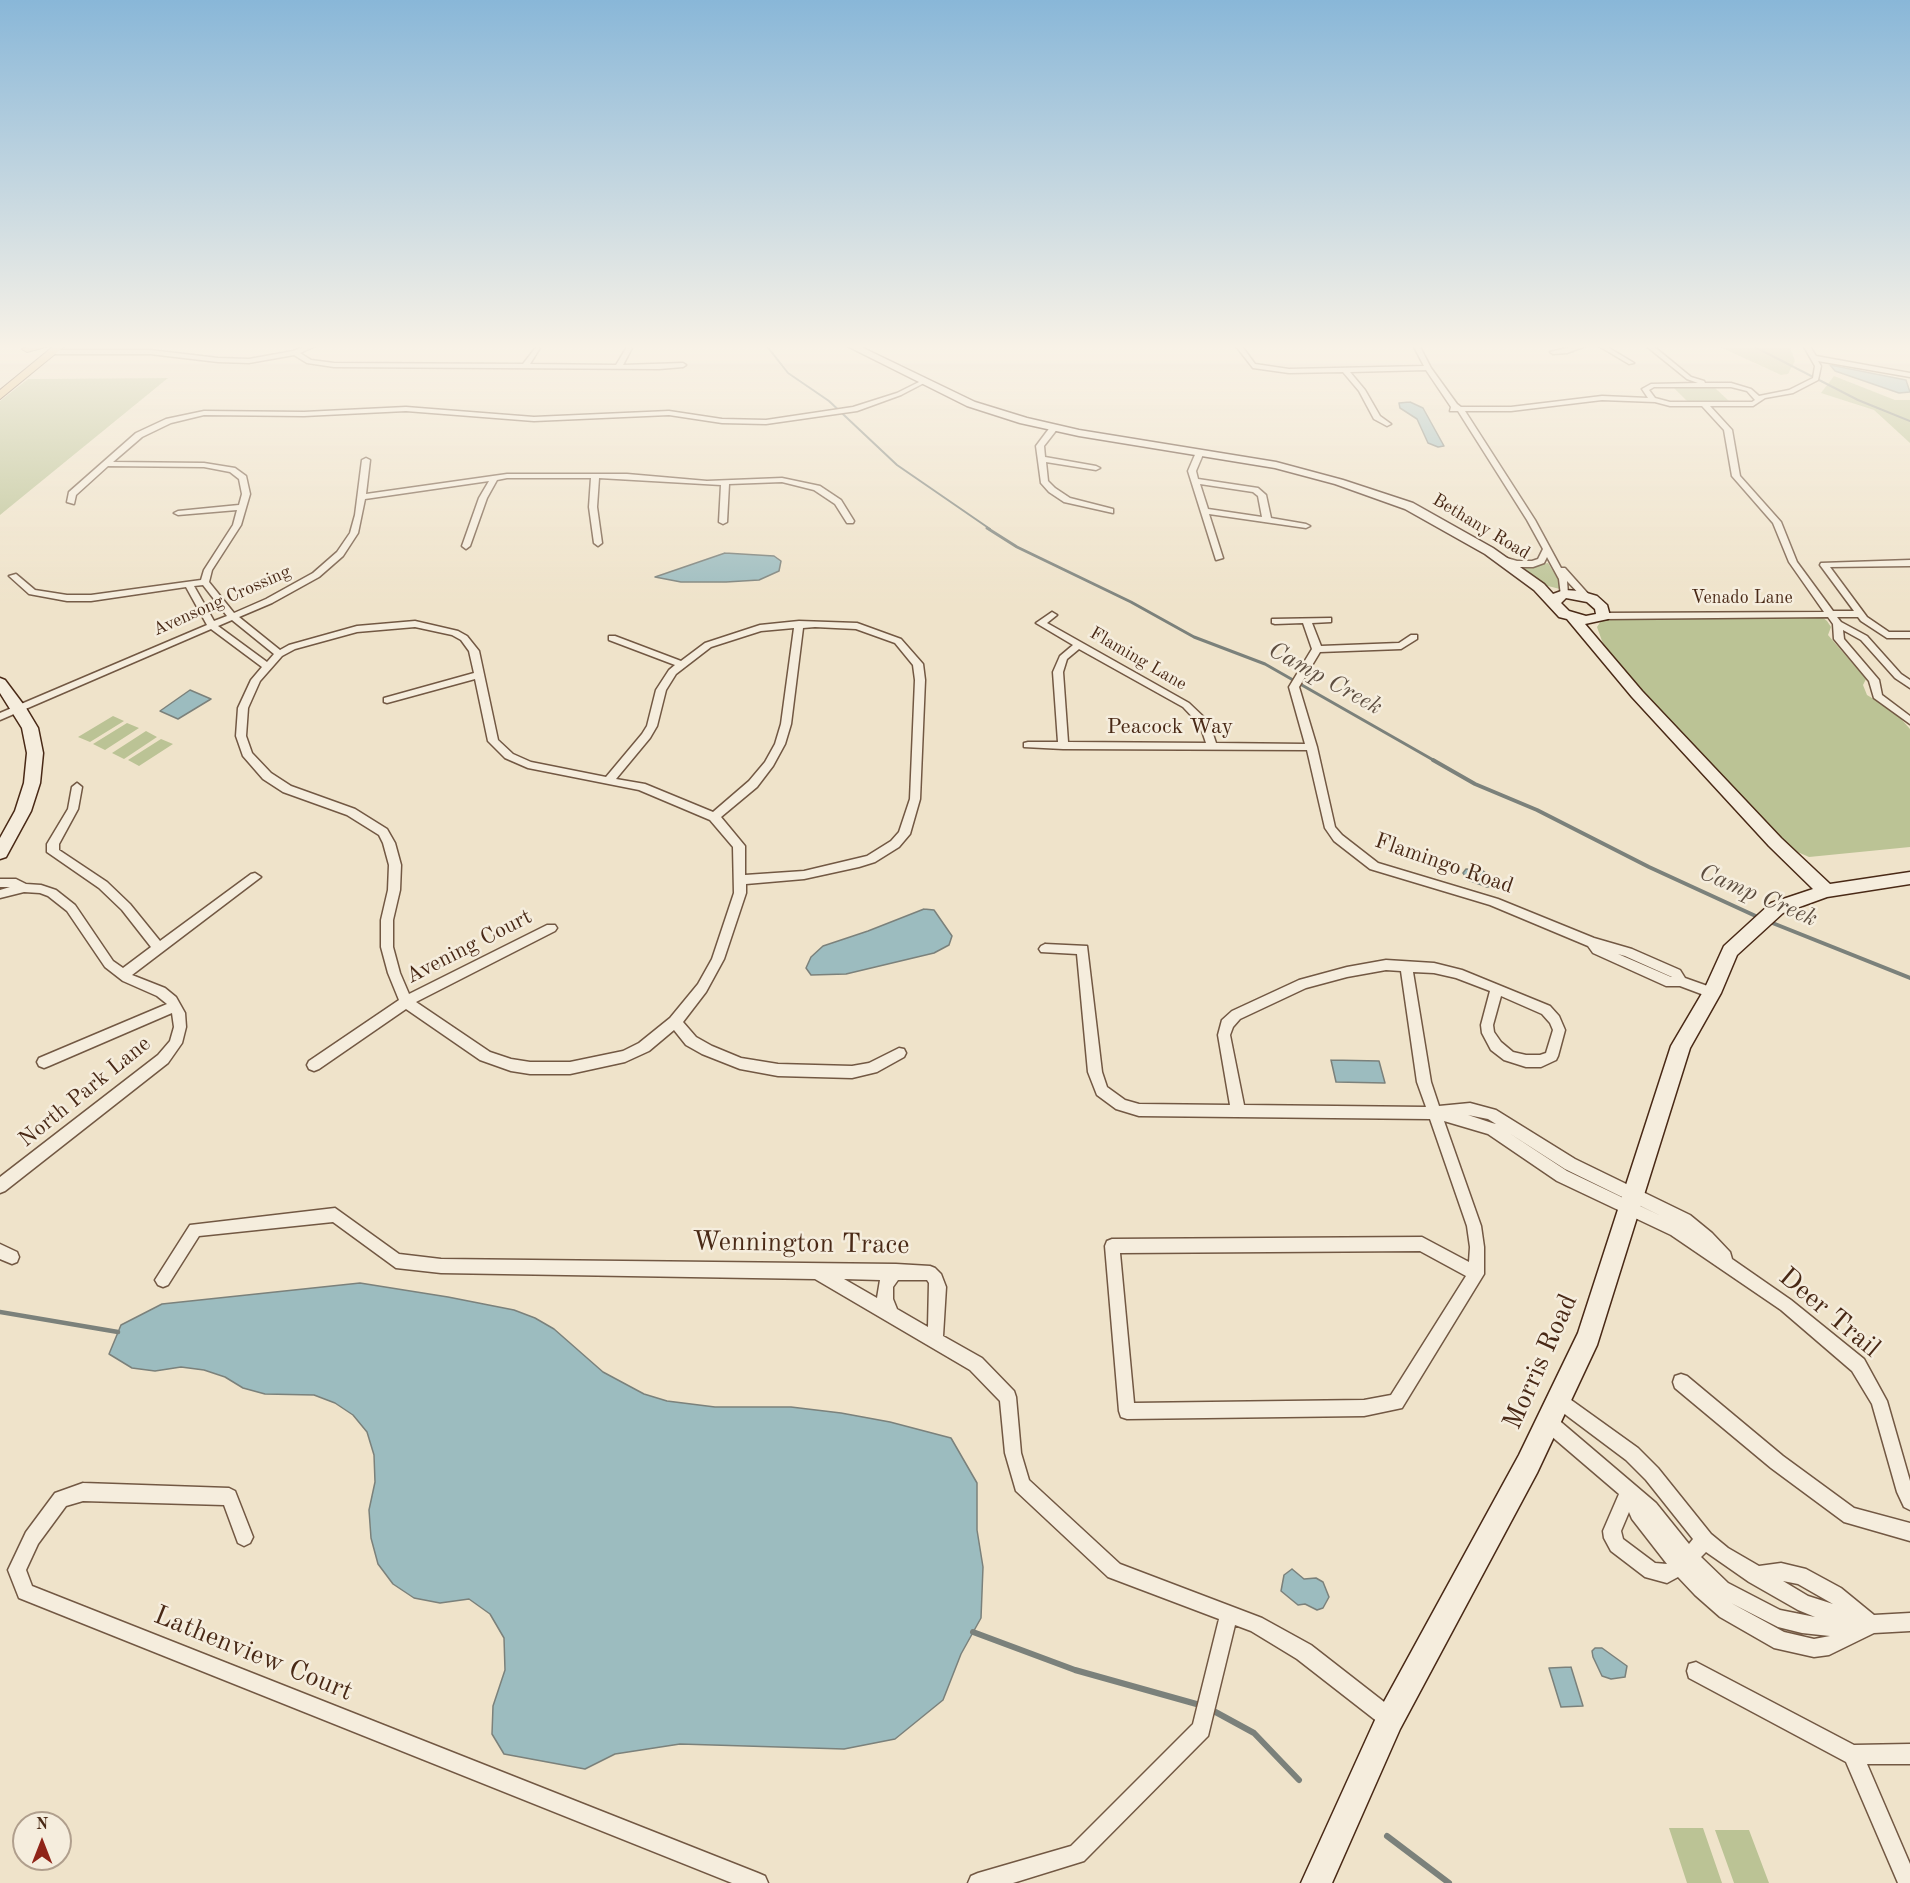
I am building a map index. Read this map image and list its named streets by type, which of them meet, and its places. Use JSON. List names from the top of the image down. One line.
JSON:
{"streets":{"street":["Bethany Road","Venado Lane","Avensong Crossing","Flaming Lane","Peacock Way","Flamingo Road","Avening Court","North Park Lane","Wennington Trace","Deer Trail","Morris Road","Lathenview Court"]},"crossings":[["Flaming Lane","Peacock Way"],["Peacock Way","Flamingo Road"],["Flamingo Road","Morris Road"],["Deer Trail","Morris Road"]],"water":["Camp Creek"],"north":"top"}
